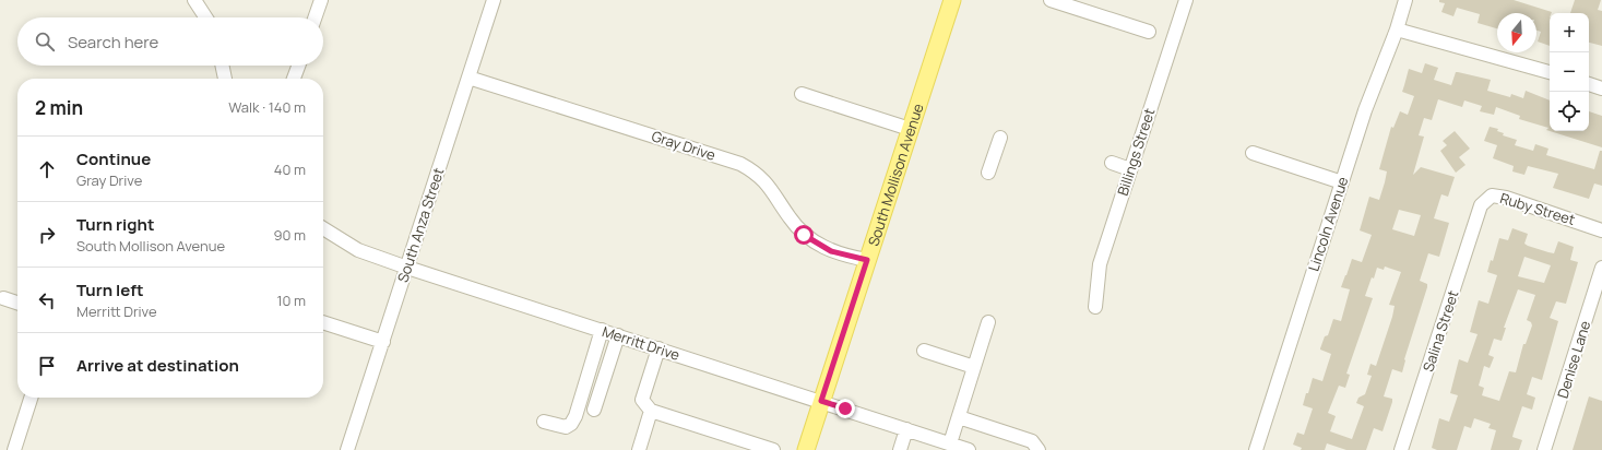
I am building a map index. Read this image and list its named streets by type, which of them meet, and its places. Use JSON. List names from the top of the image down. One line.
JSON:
{"streets":{"main road":["South Mollison Avenue"],"street":["Gray Drive","Billings Street","Ruby Street","Lincoln Avenue","South Anza Street","Salina Street","Merritt Drive","Denise Lane"]},"crossings":[["Gray Drive","South Mollison Avenue"],["Gray Drive","South Anza Street"],["South Mollison Avenue","Merritt Drive"],["Ruby Street","Salina Street"],["South Anza Street","Merritt Drive"]],"north":"bottom","page":{"map_buttons":["+","−"],"search":"Search here","heading":["2 min","Walk · 140 m"],"list":[["Continue","Gray Drive","40 m"],["Turn right","South Mollison Avenue","90 m"],["Turn left","Merritt Drive","10 m"],"Arrive at destination"]}}
